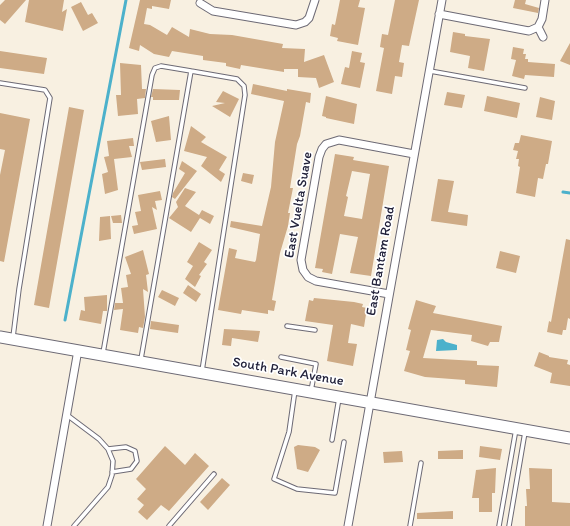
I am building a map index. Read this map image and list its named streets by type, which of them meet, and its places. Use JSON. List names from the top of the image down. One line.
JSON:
{"streets":{"main road":["South Park Avenue"],"street":["East Vuelta Suave","East Bantam Road"]},"crossings":[["East Vuelta Suave","East Bantam Road"],["East Bantam Road","South Park Avenue"]]}
